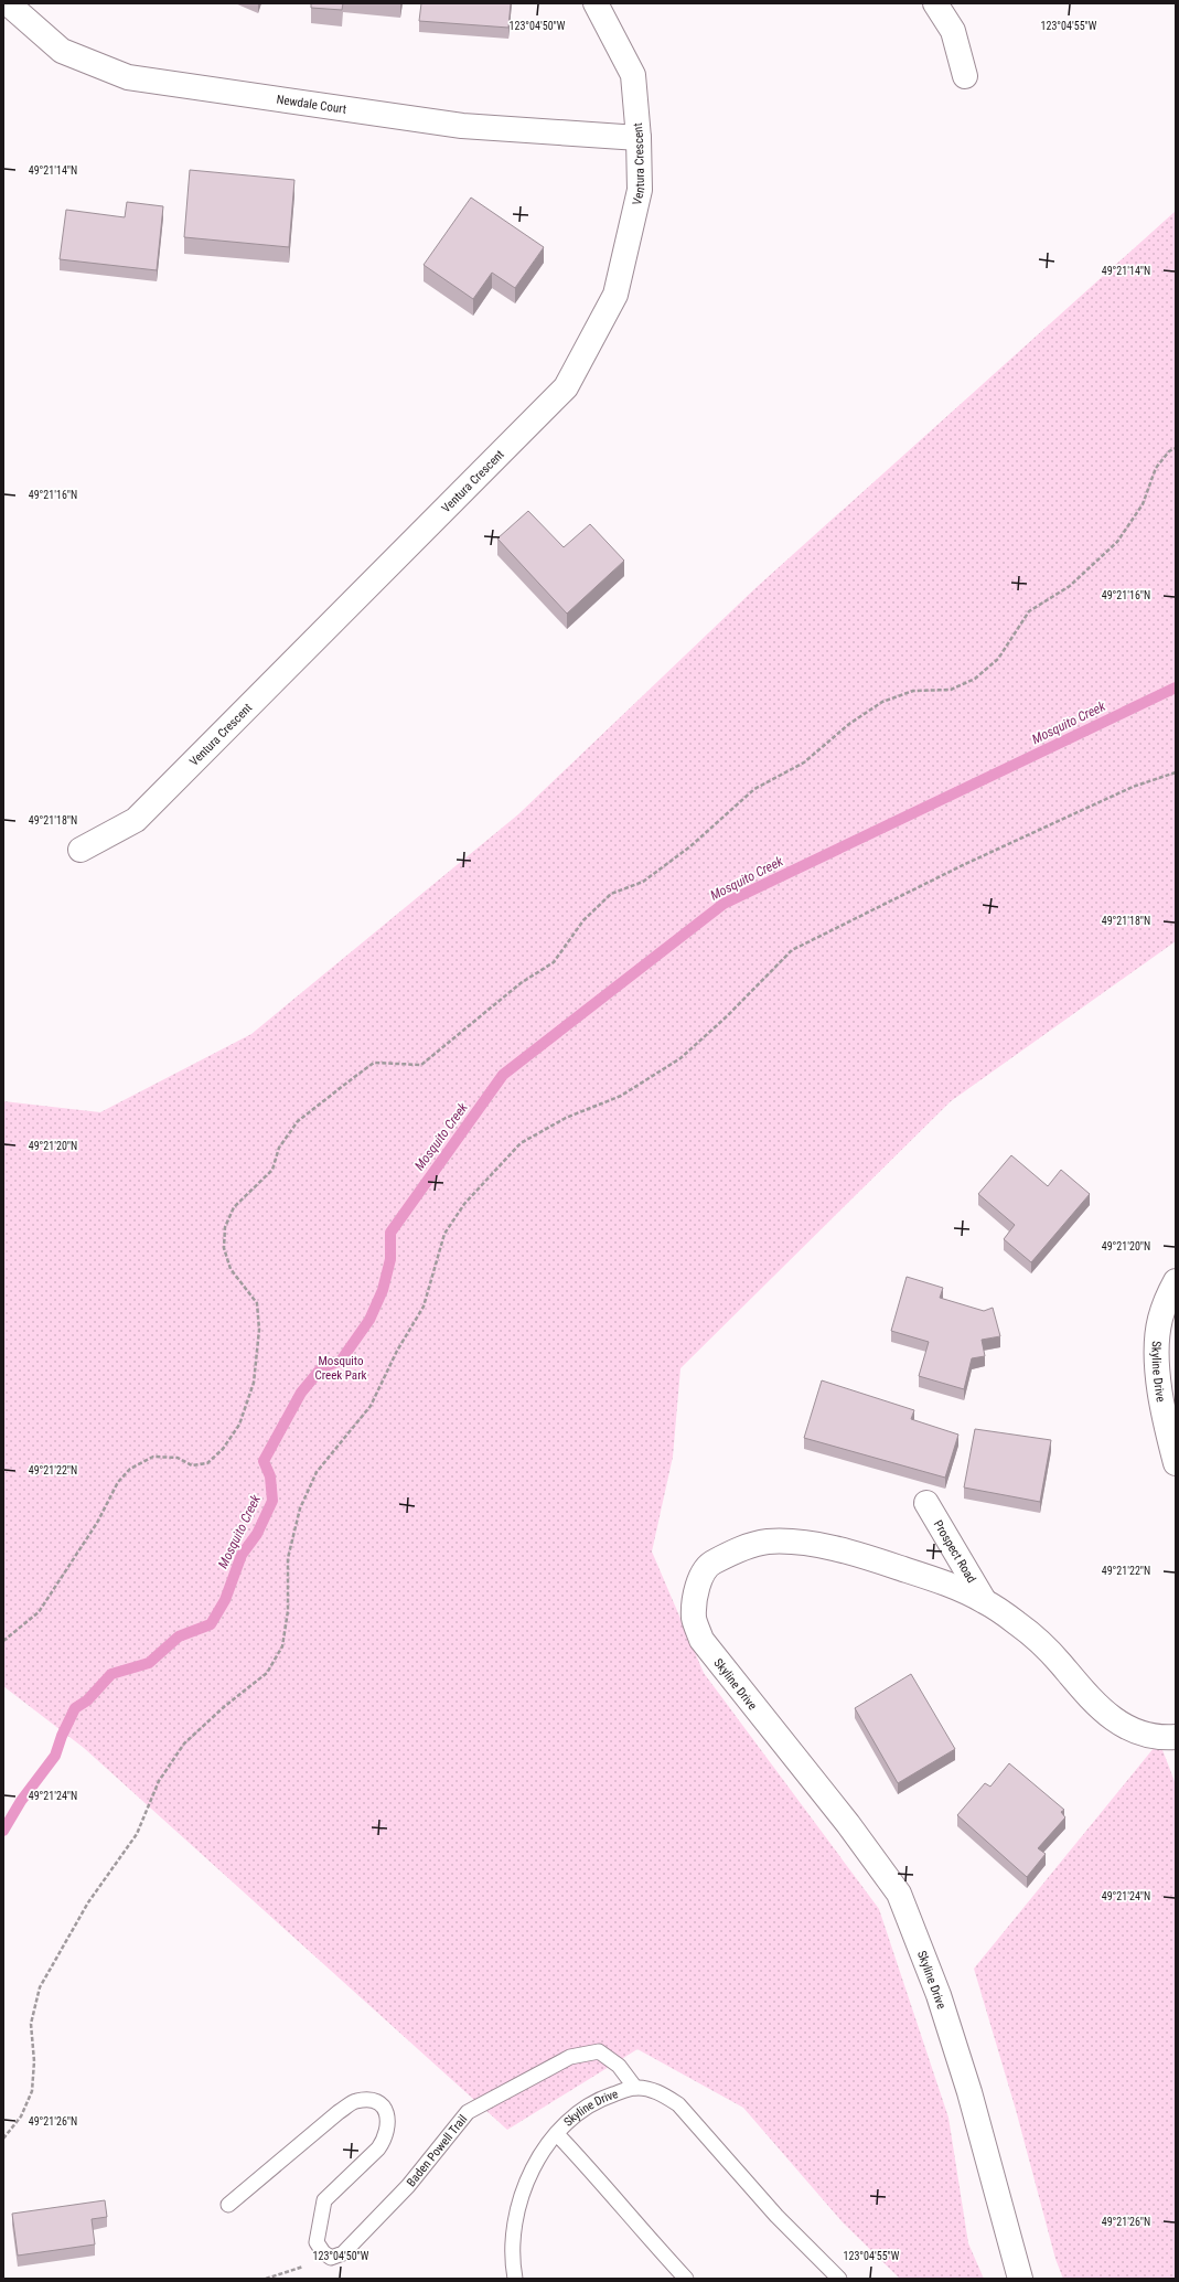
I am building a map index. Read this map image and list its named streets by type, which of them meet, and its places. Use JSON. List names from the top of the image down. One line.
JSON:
{"streets":{"street":["Newdale Court","Ventura Crescent","Skyline Drive","Prospect Road"],"lane":["Baden Powell Trail"]},"crossings":[["Newdale Court","Ventura Crescent"],["Skyline Drive","Prospect Road"],["Skyline Drive","Baden Powell Trail"]],"water":["Mosquito Creek"],"parks":["Mosquito Creek Park"],"coordinates":["123°04'50\"W","123°04'55\"W","49°21'14\"N","49°21'16\"N","49°21'18\"N","49°21'20\"N","49°21'22\"N","49°21'24\"N","49°21'26\"N"]}
